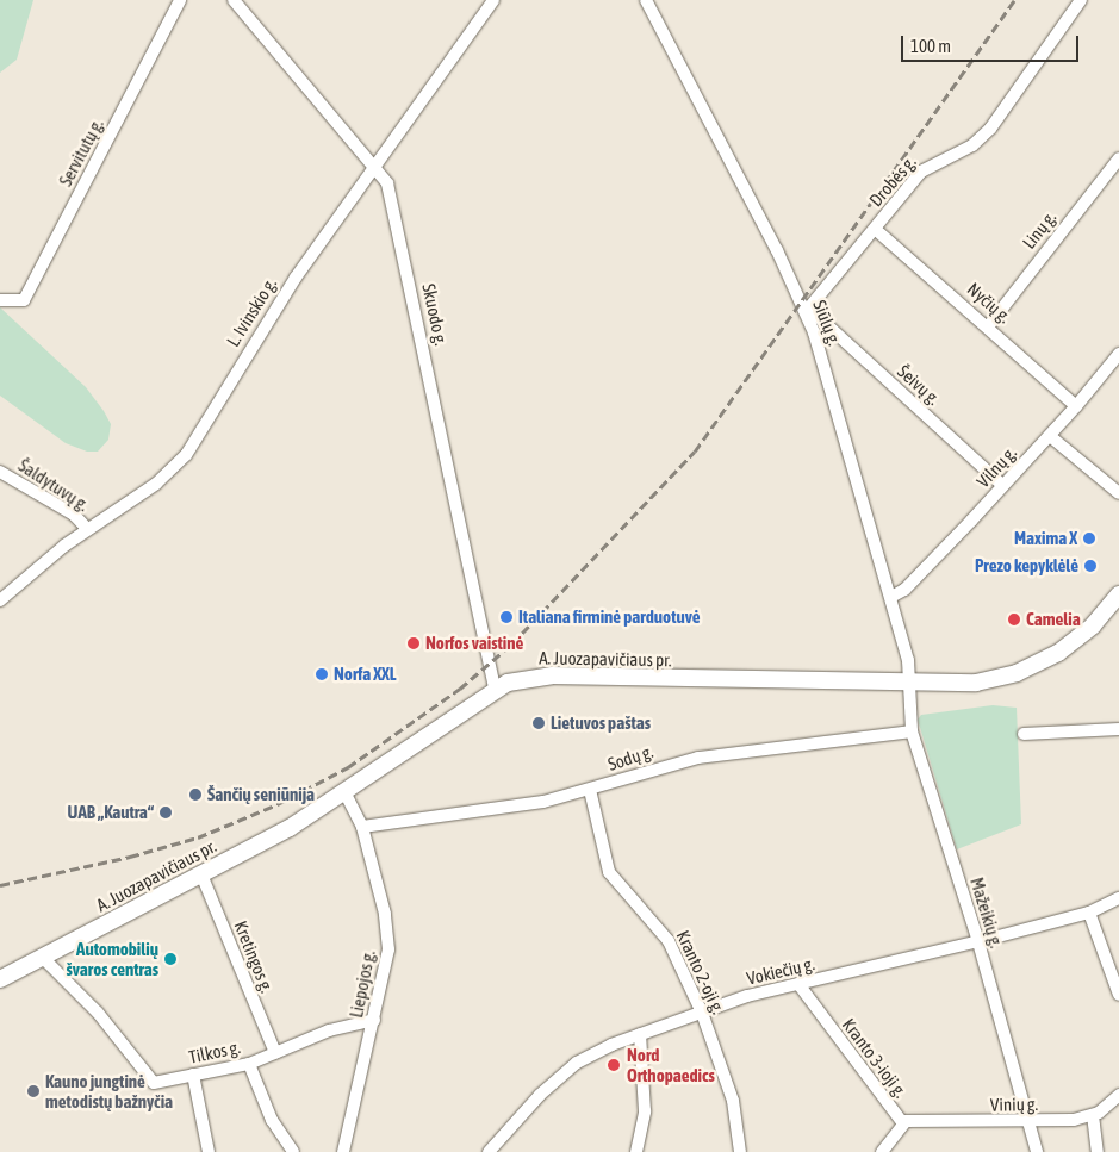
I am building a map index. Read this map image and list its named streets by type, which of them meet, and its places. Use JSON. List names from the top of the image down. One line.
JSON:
{"streets":{"main road":["A. Juozapavičiaus pr."],"street":["Servitutų g.","Drobės g.","Linų g.","Nyčių g.","L. Ivinskio g.","Skuodo g.","Siūlų g.","Šeivų g.","Vilnų g.","Šaldytuvų g.","Sodų g.","Mažeikių g.","Kretingos g.","Vokiečių g.","Kranto 2-oji g.","Liepojos g.","Tilkos g.","Kranto 3-ioji g.","Vinių g."]},"crossings":[["Drobės g.","Nyčių g."],["Drobės g.","Siūlų g."],["Drobės g.","Šeivų g."],["Linų g.","Nyčių g."],["Nyčių g.","Vilnų g."],["L. Ivinskio g.","Skuodo g."],["L. Ivinskio g.","Šaldytuvų g."],["Skuodo g.","A. Juozapavičiaus pr."],["Siūlų g.","Šeivų g."],["Siūlų g.","Vilnų g."],["Siūlų g.","A. Juozapavičiaus pr."],["Siūlų g.","Mažeikių g."],["Šeivų g.","Vilnų g."],["A. Juozapavičiaus pr.","Mažeikių g."],["A. Juozapavičiaus pr.","Kretingos g."],["A. Juozapavičiaus pr.","Liepojos g."],["A. Juozapavičiaus pr.","Tilkos g."],["Sodų g.","Mažeikių g."],["Sodų g.","Kranto 2-oji g."],["Sodų g.","Liepojos g."],["Mažeikių g.","Vokiečių g."],["Mažeikių g.","Vinių g."],["Kretingos g.","Tilkos g."],["Vokiečių g.","Kranto 2-oji g."],["Vokiečių g.","Kranto 3-ioji g."],["Liepojos g.","Tilkos g."],["Kranto 3-ioji g.","Vinių g."]],"places":["Maxima X","Prezo kepyklėlė","Italiana firminė parduotuvė","Camelia","Norfos vaistinė","Norfa XXL","Lietuvos paštas","Šančių seniūnija","UAB „Kautra“","Automobilių švaros centras","Nord Orthopaedics","Kauno jungtinė metodistų bažnyčia"],"scale_bar":"100 m"}
